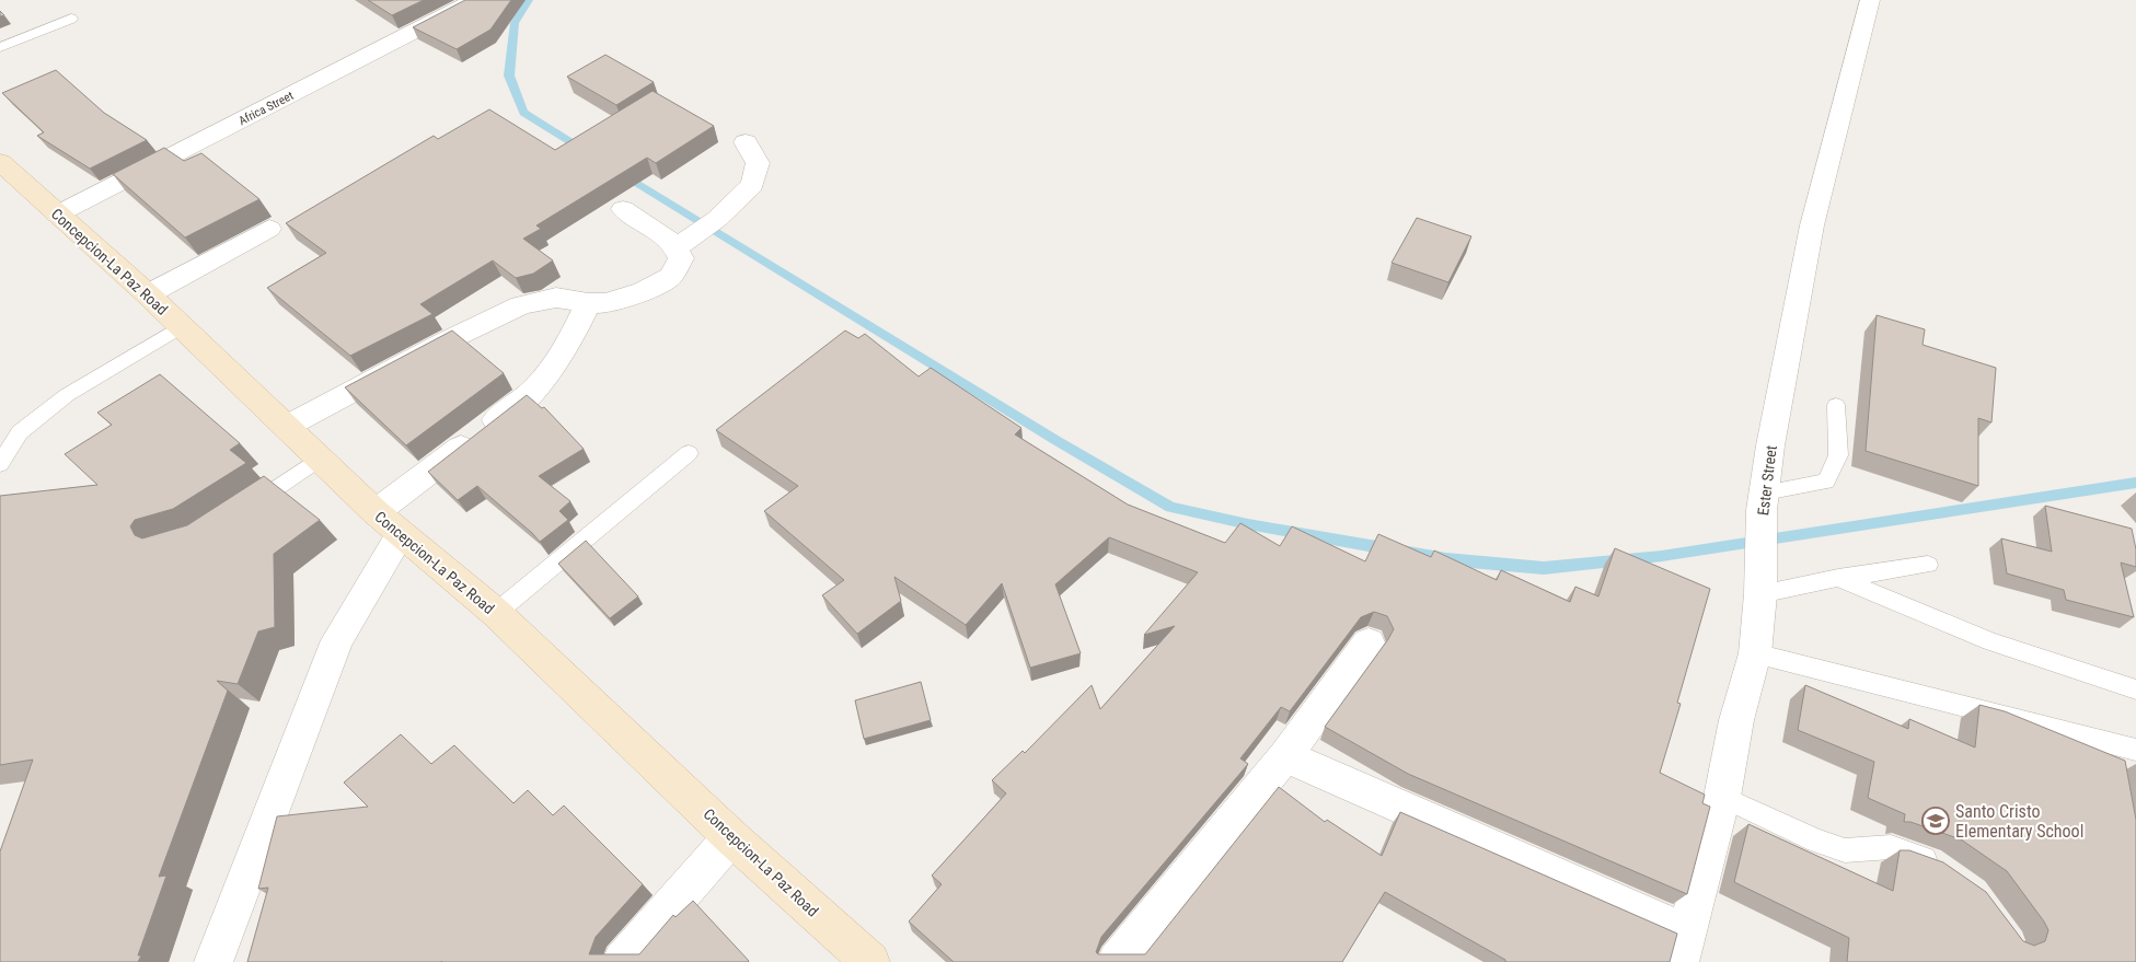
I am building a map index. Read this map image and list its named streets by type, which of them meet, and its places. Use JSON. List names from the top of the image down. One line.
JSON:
{"streets":{"main road":["Concepcion-La Paz Road"],"street":["Africa Street","Ester Street"]},"crossings":[["Africa Street","Concepcion-La Paz Road"]],"places":{"school or university":["Santo Cristo Elementary School"]}}
